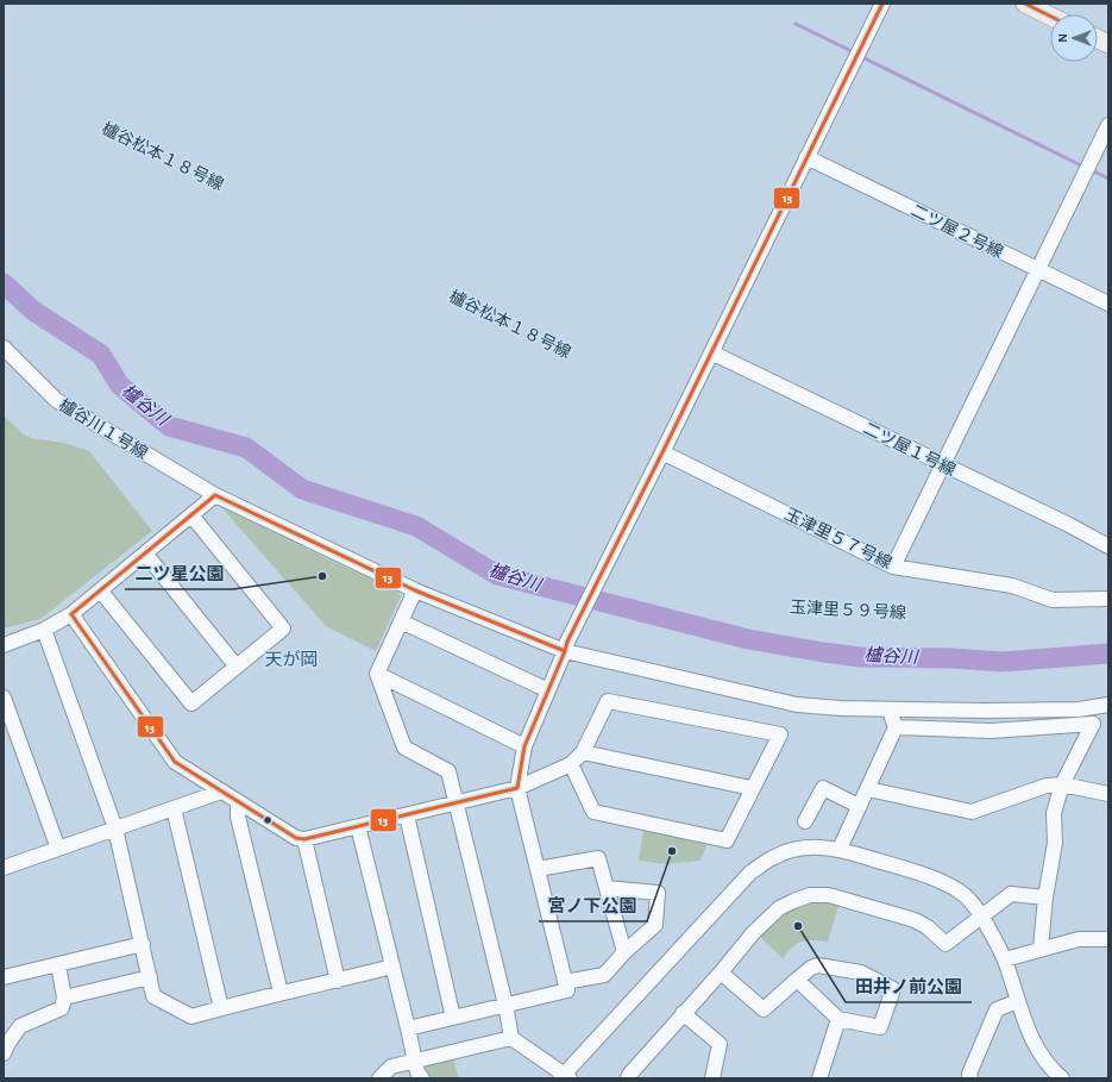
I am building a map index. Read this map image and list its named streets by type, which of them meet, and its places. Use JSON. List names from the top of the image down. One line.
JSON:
{"streets":{"street":["二ツ屋２号線","櫨谷川１号線","二ツ屋１号線","玉津里５７号線"],"path":["櫨谷松本１８号線","玉津里５９号線"]},"districts":["天が岡"],"water":["櫨谷川"],"places":["二ツ星公園","宮ノ下公園","田井ノ前公園"],"lines":["transit line 13"],"north":"left"}
